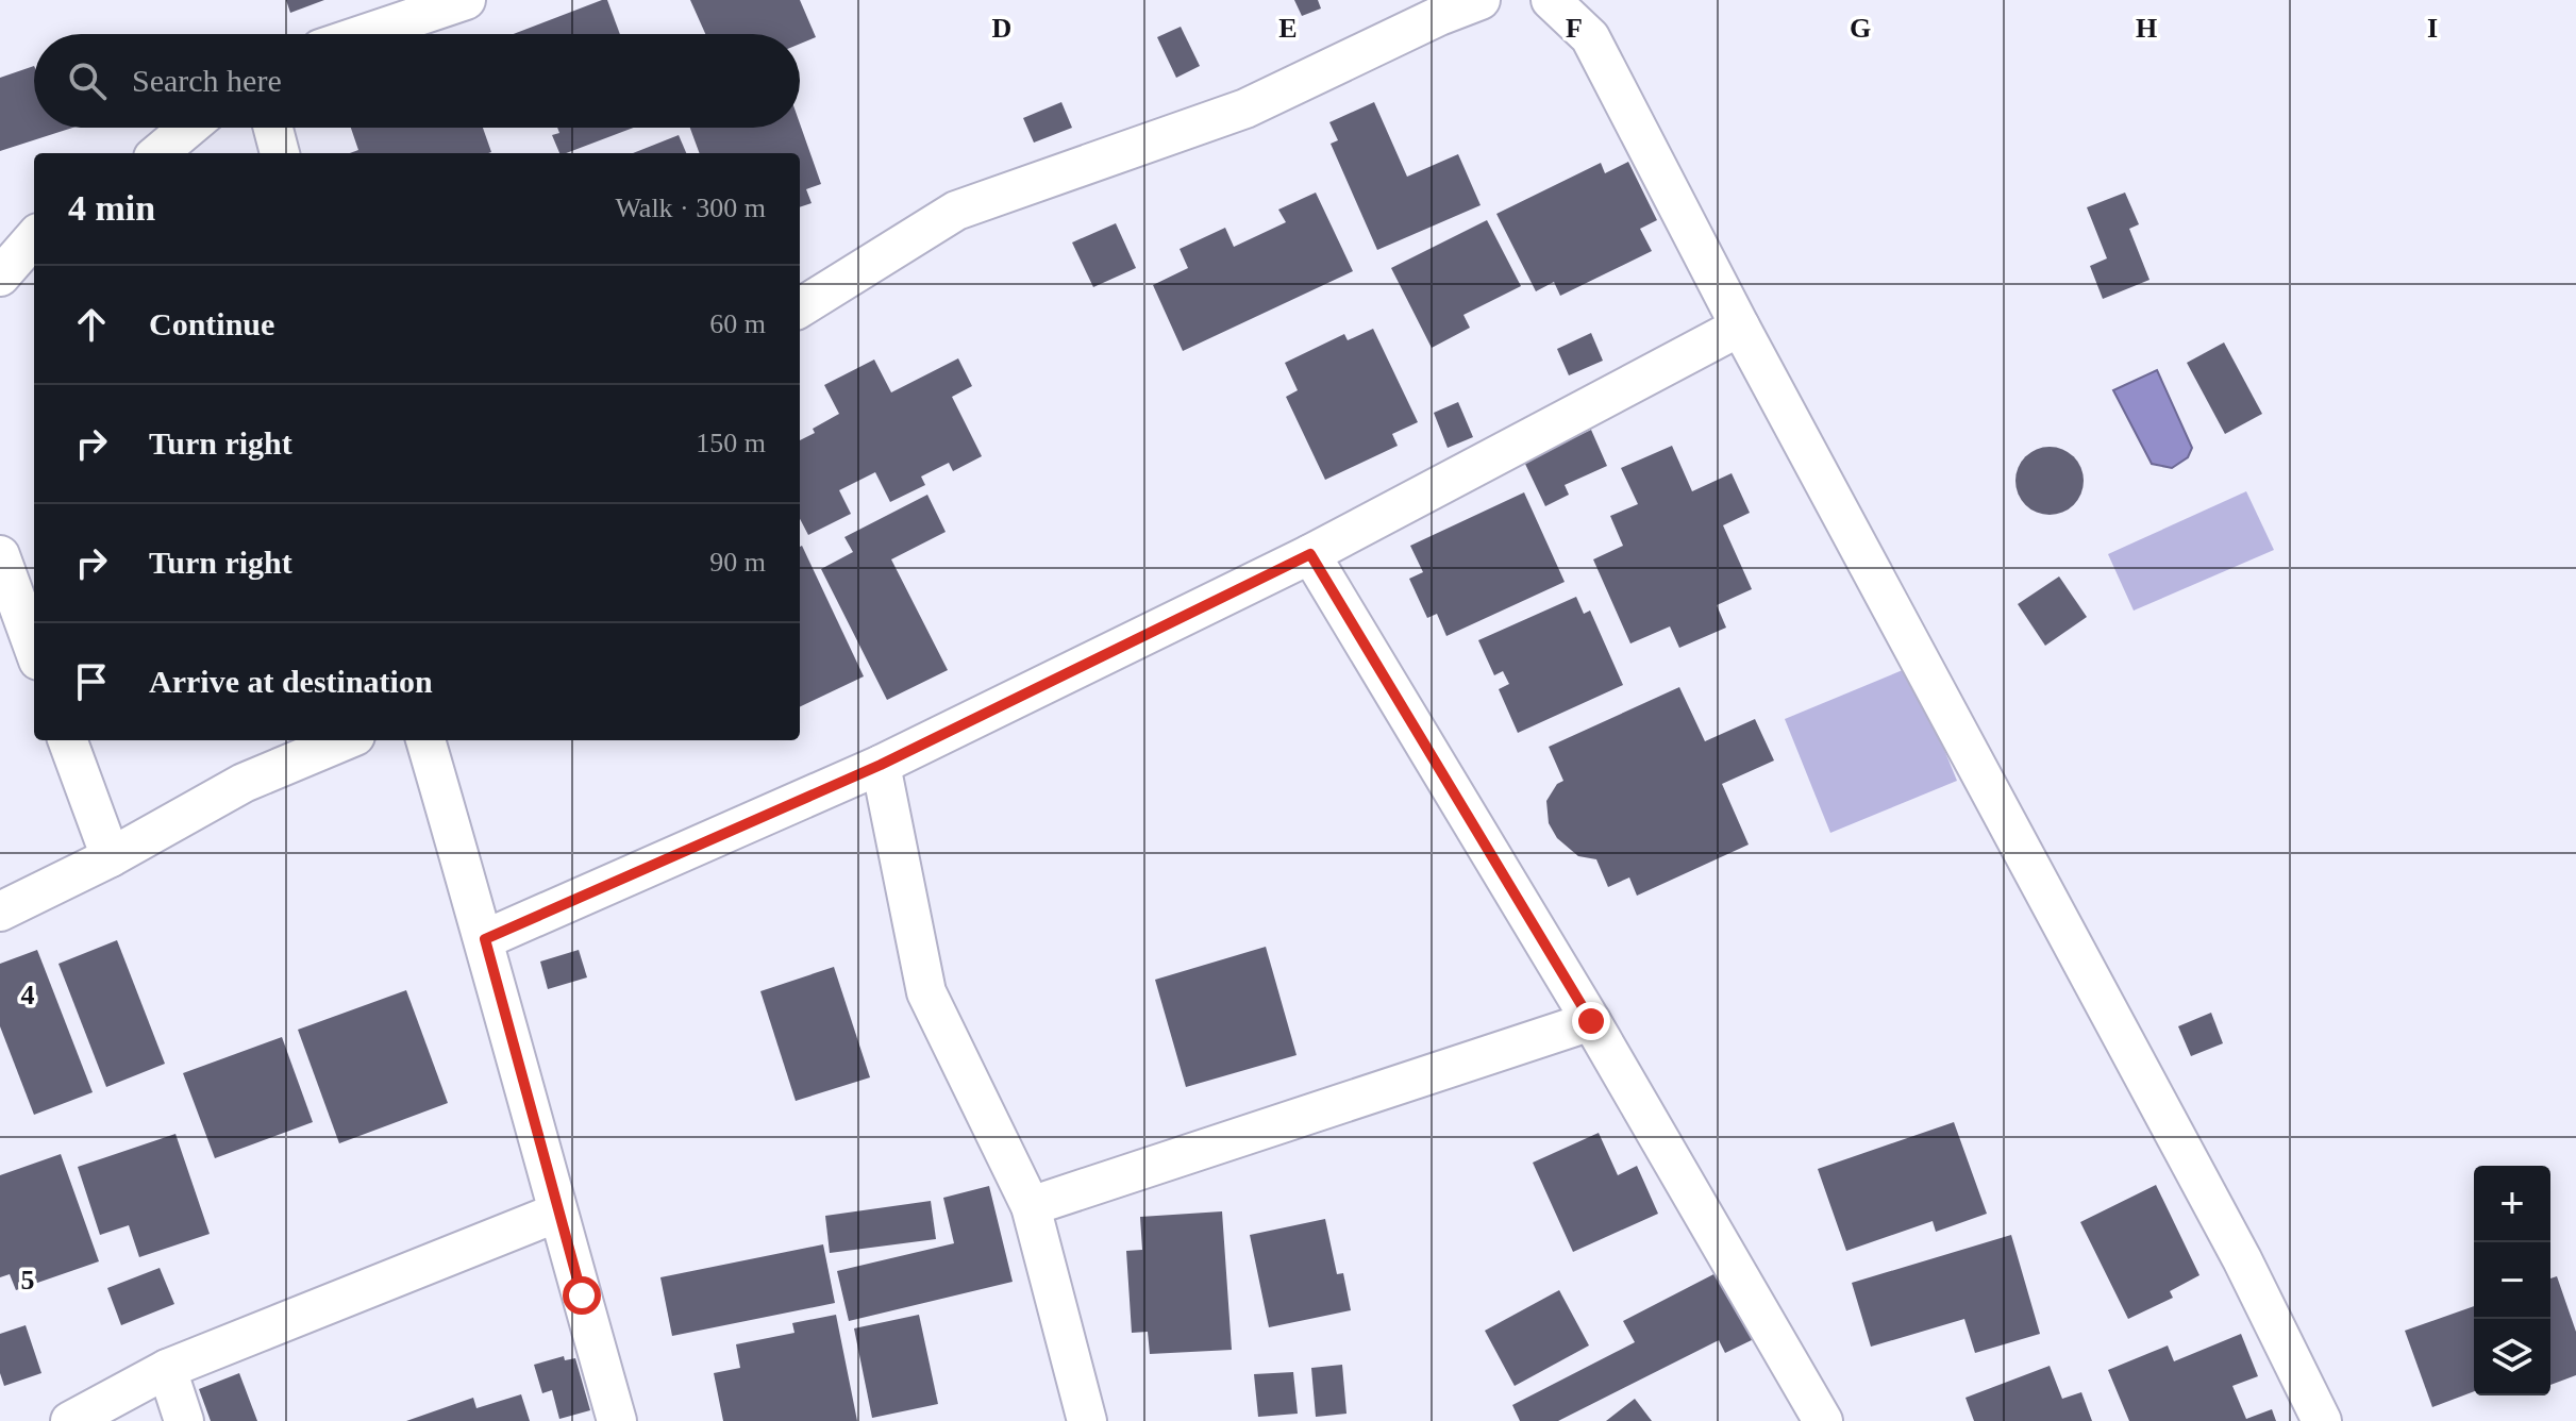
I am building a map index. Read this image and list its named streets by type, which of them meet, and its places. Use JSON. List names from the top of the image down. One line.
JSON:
{"page":{"search":"Search here","heading":["4 min","Walk · 300 m"],"list":[["Continue","60 m"],["Turn right","150 m"],["Turn right","90 m"],"Arrive at destination"],"map_buttons":["+","−"]},"grid":{"columns":["D","E","F","G","H","I"],"rows":["4","5"]}}
